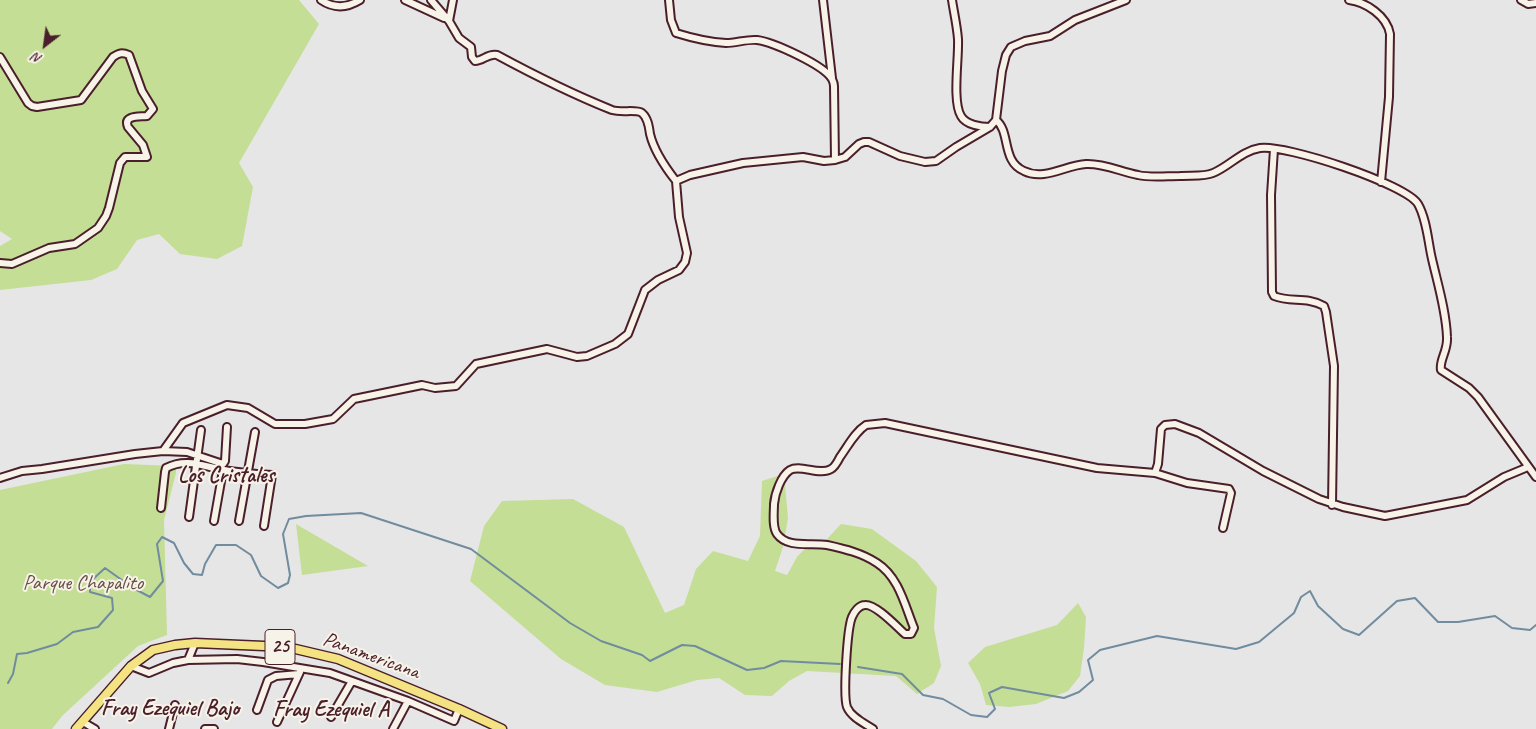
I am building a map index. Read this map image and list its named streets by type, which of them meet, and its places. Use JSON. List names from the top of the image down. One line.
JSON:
{"streets":{"main road":["25","Panamericana"]},"districts":["Los Cristales","Fray Ezequiel Bajo","Fray Ezequiel A"],"parks":["Parque Chapalito"],"north":"bottom left"}
